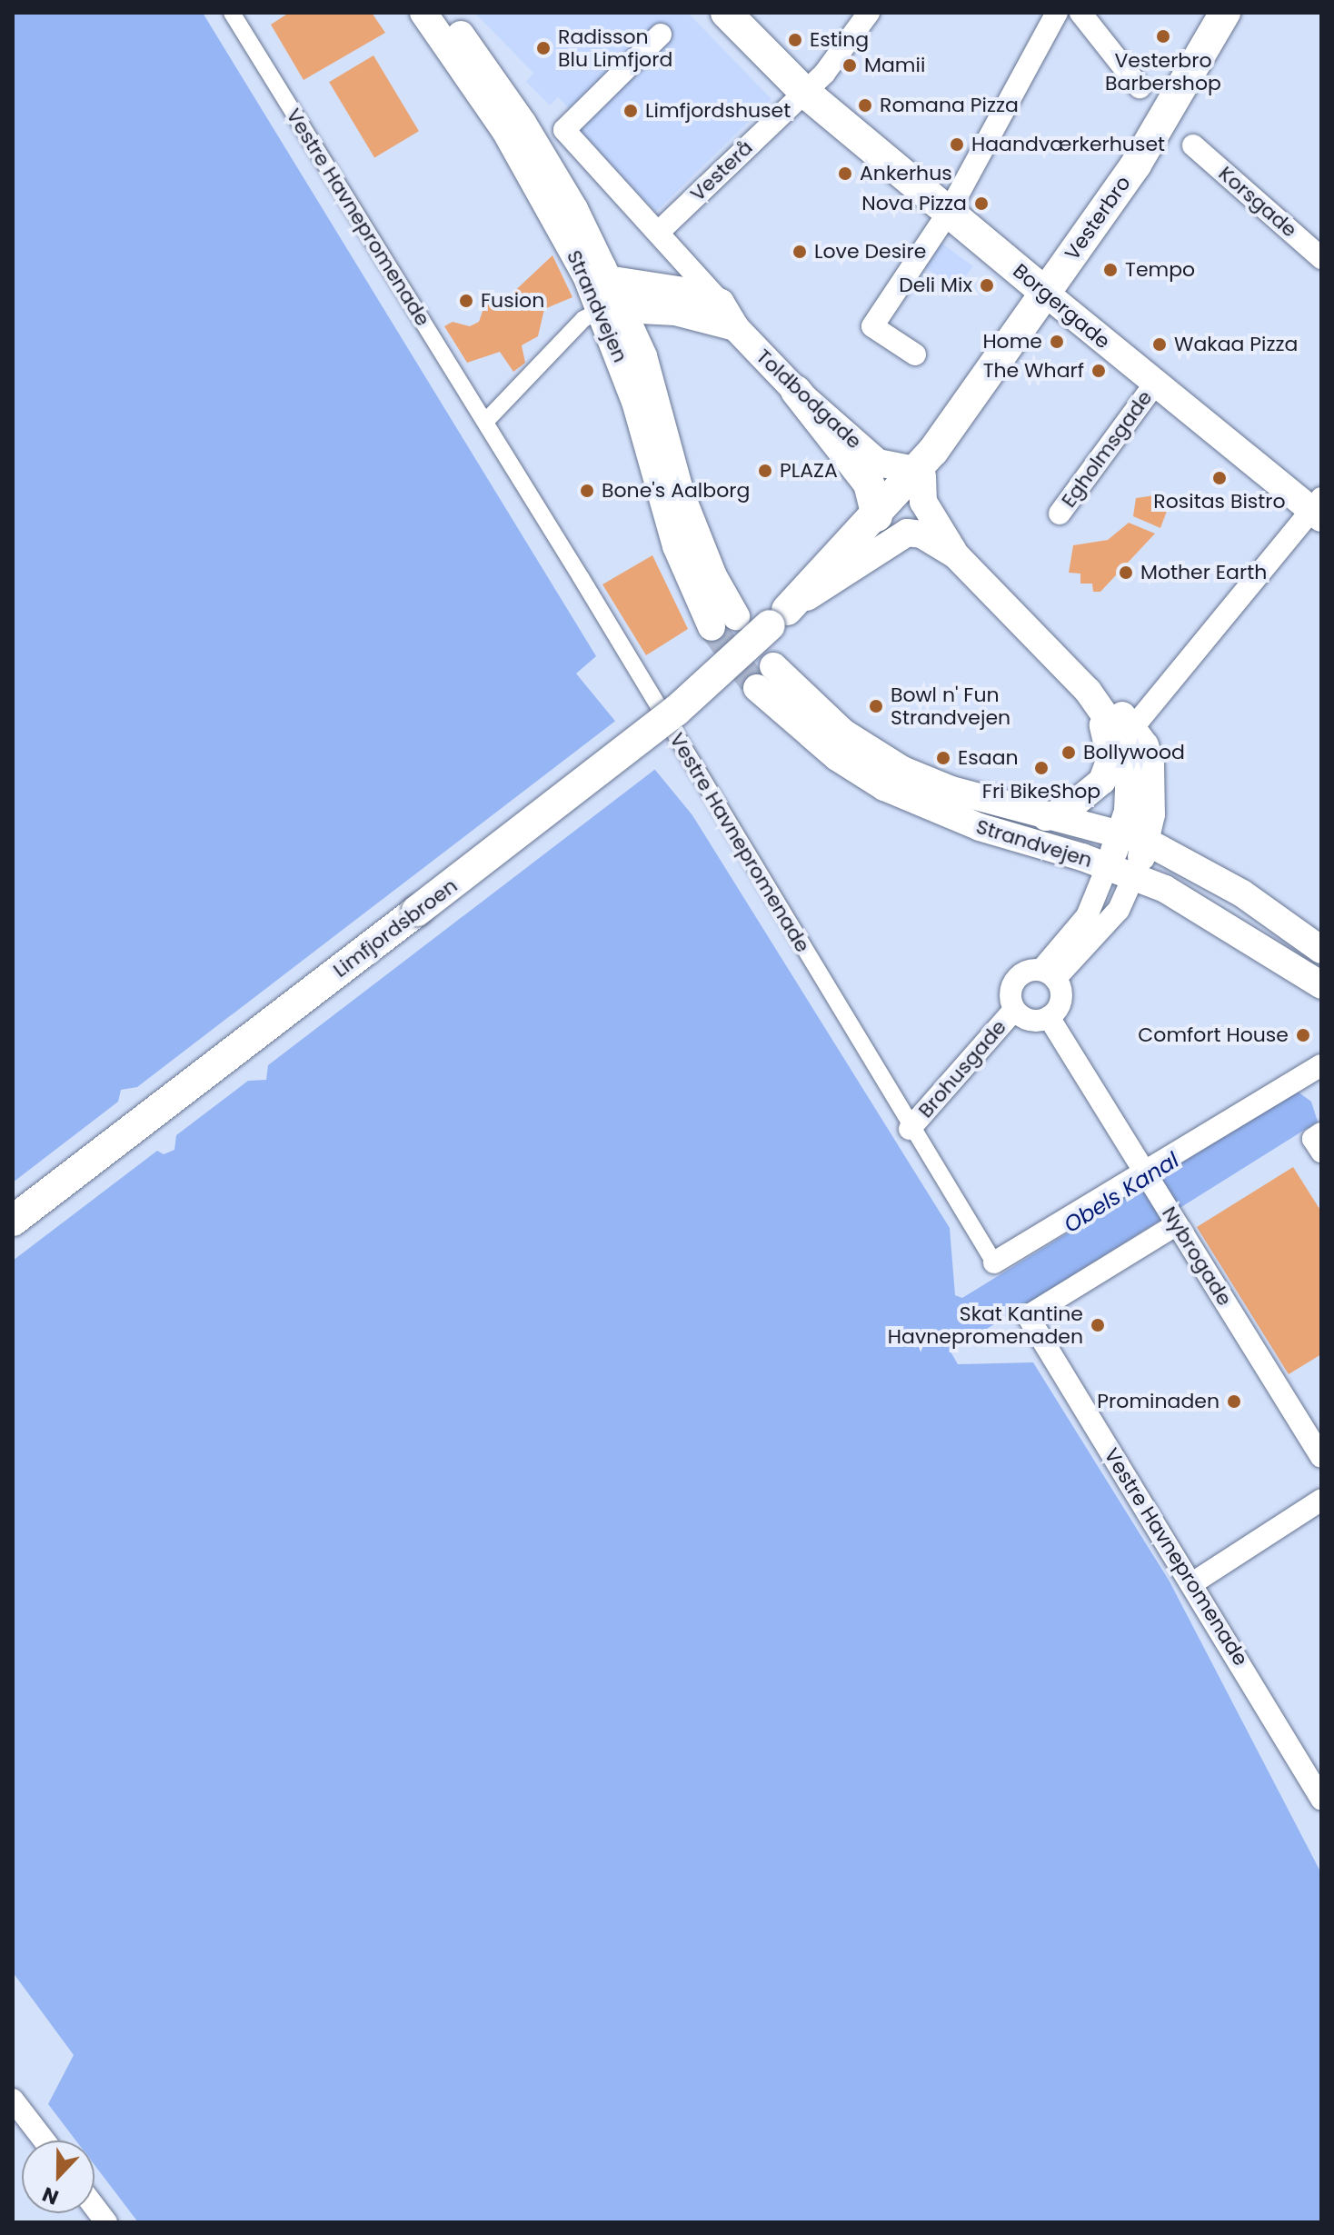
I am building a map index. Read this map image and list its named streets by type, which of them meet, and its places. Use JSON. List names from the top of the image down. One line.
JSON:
{"streets":{"main road":["Vesterbro","Borgergade","Limfjordsbroen"],"street":["Vesterå","Korsgade","Vestre Havnepromenade","Strandvejen","Toldbodgade","Egholmsgade","Brohusgade","Nybrogade"]},"crossings":[["Vesterå","Borgergade"],["Vesterå","Toldbodgade"],["Vestre Havnepromenade","Brohusgade"],["Vestre Havnepromenade","Nybrogade"],["Vesterbro","Borgergade"],["Vesterbro","Toldbodgade"],["Vesterbro","Limfjordsbroen"],["Borgergade","Egholmsgade"],["Brohusgade","Nybrogade"]],"water":["Obels Kanal"],"places":["Vesterbro Barbershop","Esting","Radisson Blu Limfjord","Mamii","Romana Pizza","Limfjordshuset","Haandværkerhuset","Ankerhus","Nova Pizza","Love Desire","Tempo","Deli Mix","Fusion","Home","Wakaa Pizza","The Wharf","PLAZA","Rositas Bistro","Bone's Aalborg","Mother Earth","Bowl n' Fun Strandvejen","Bollywood","Esaan","Fri BikeShop","Comfort House","Skat Kantine Havnepromenaden","Prominaden"],"north":"bottom"}
